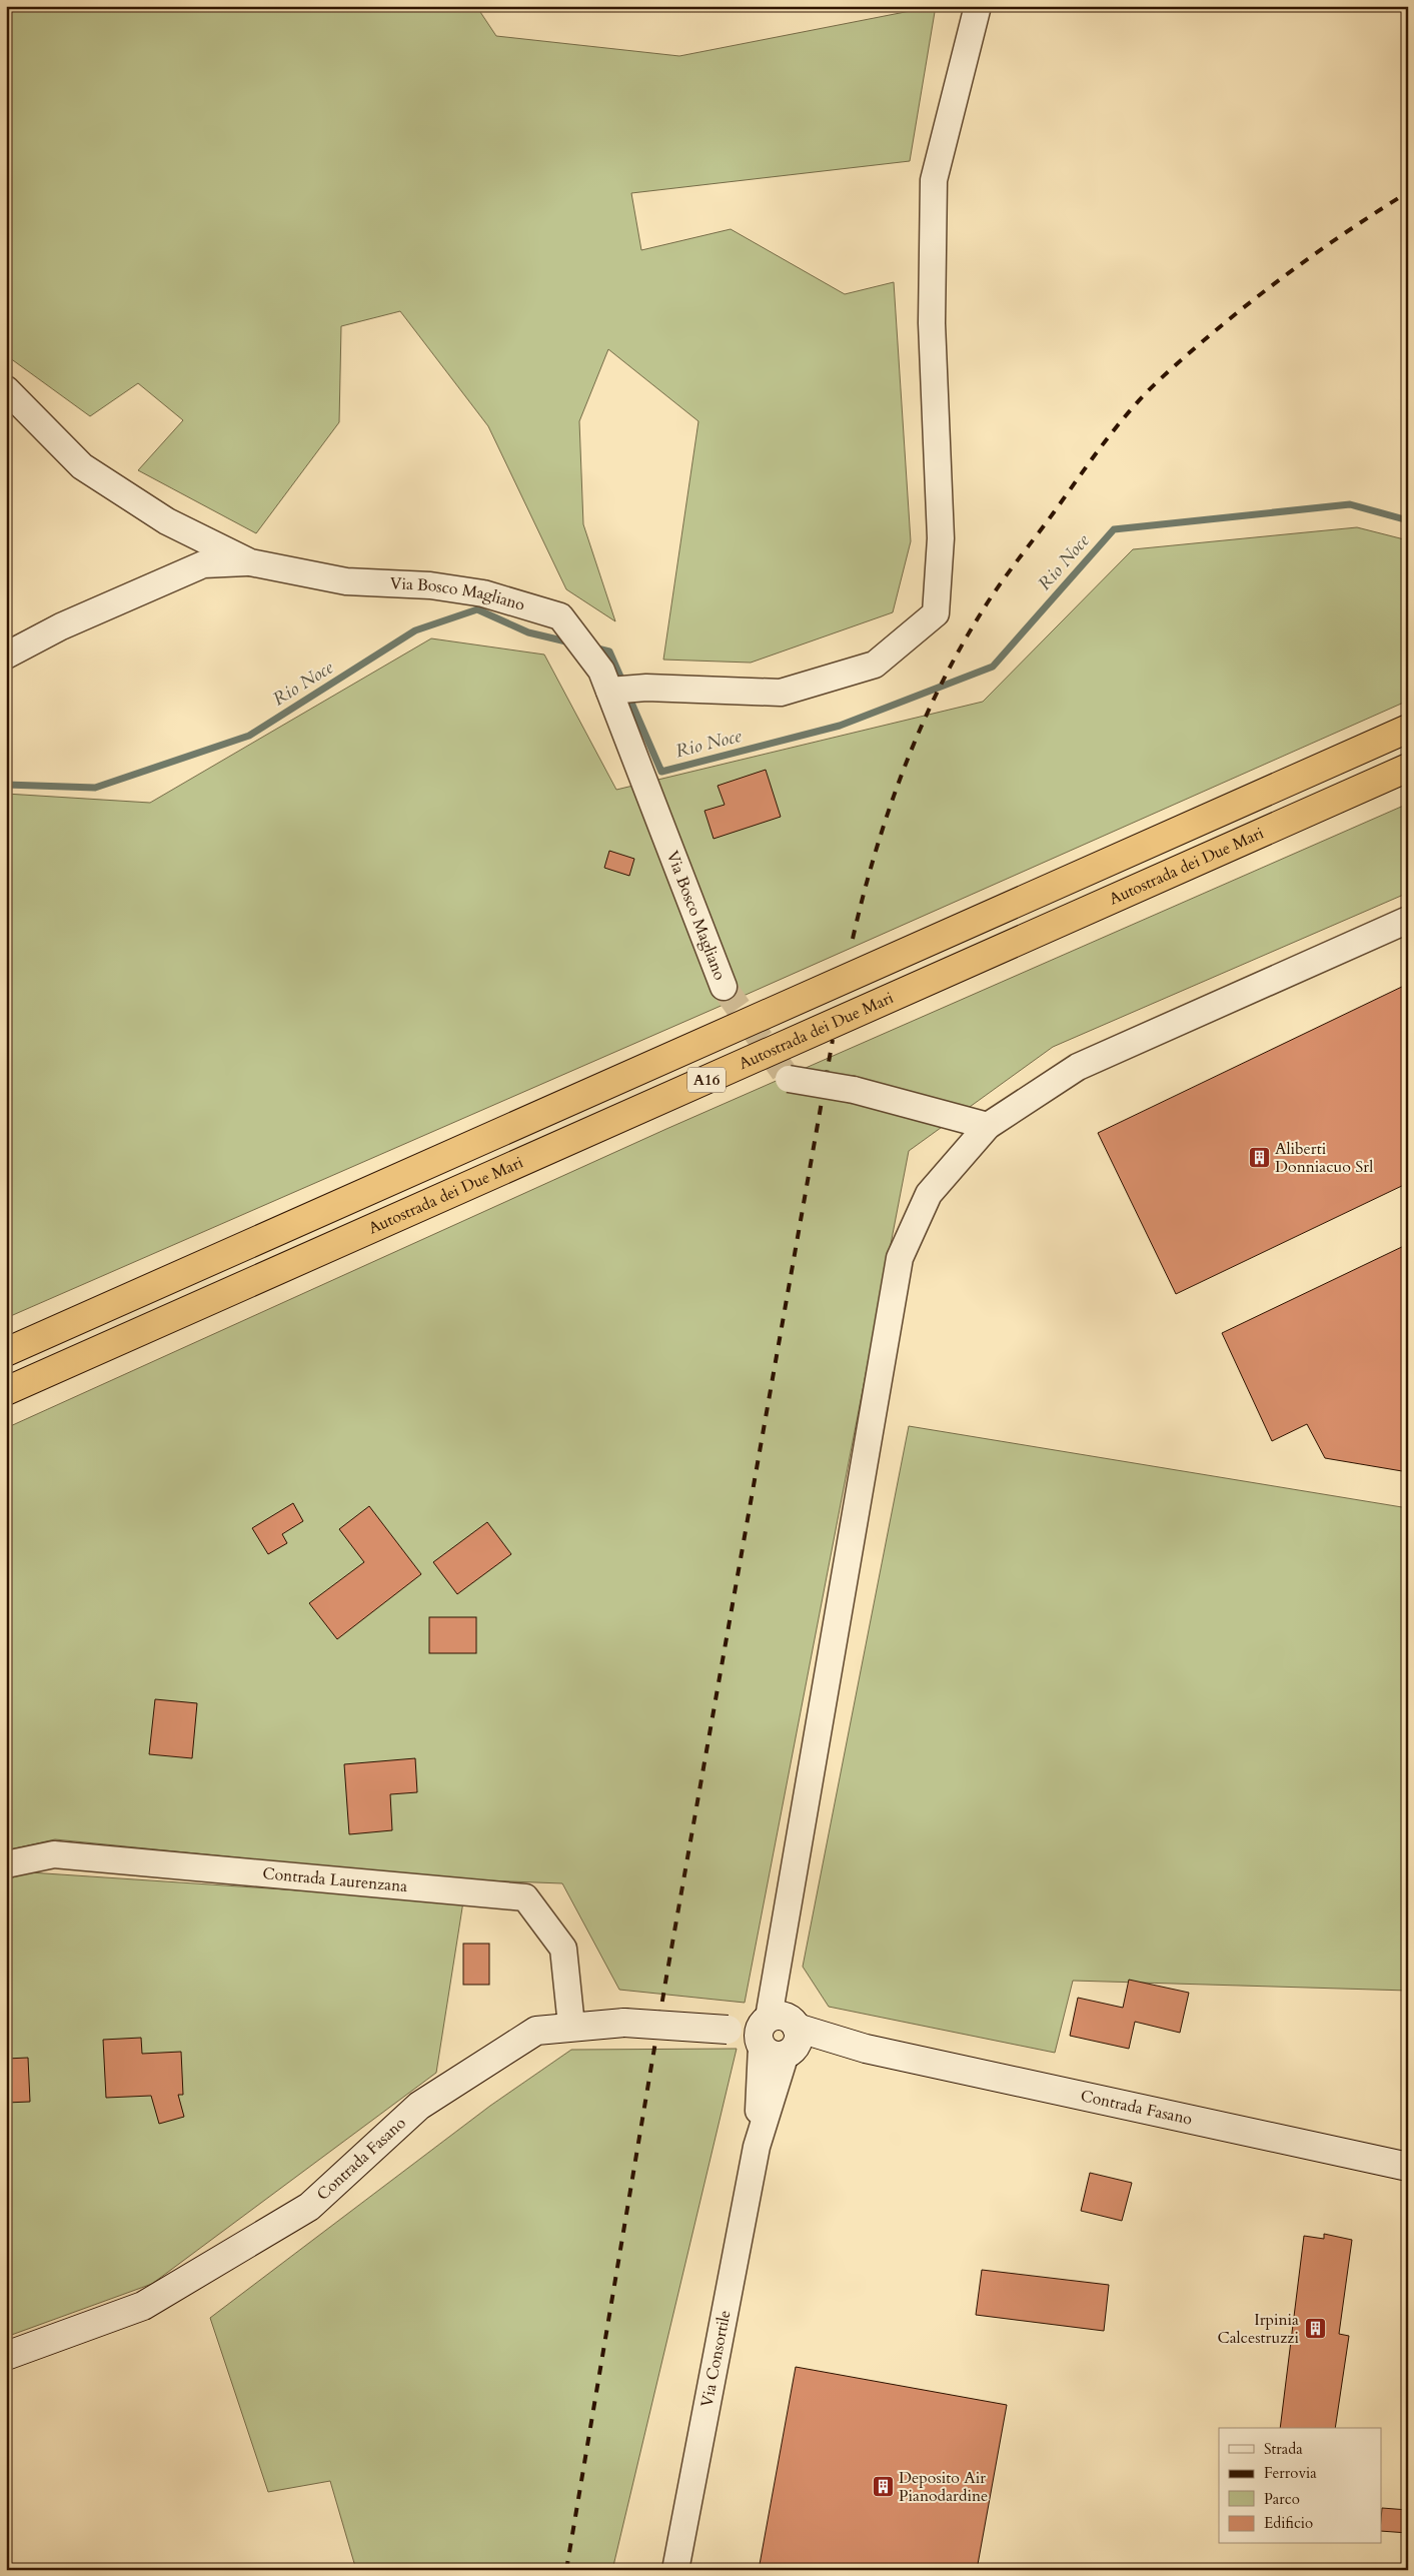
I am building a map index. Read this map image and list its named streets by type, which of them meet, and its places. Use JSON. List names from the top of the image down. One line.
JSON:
{"streets":{"highway":["Autostrada dei Due Mari","A16"],"main road":["Contrada Fasano"],"street":["Via Bosco Magliano","Contrada Laurenzana","Via Consortile"]},"crossings":[["Contrada Laurenzana","Contrada Fasano"],["Contrada Fasano","Via Consortile"]],"water":["Rio Noce"],"places":{"building":["Aliberti Donniacuo Srl","Irpinia Calcestruzzi","Deposito Air Pianodardine"]},"legend":["Strada","Ferrovia","Parco","Edificio"]}
